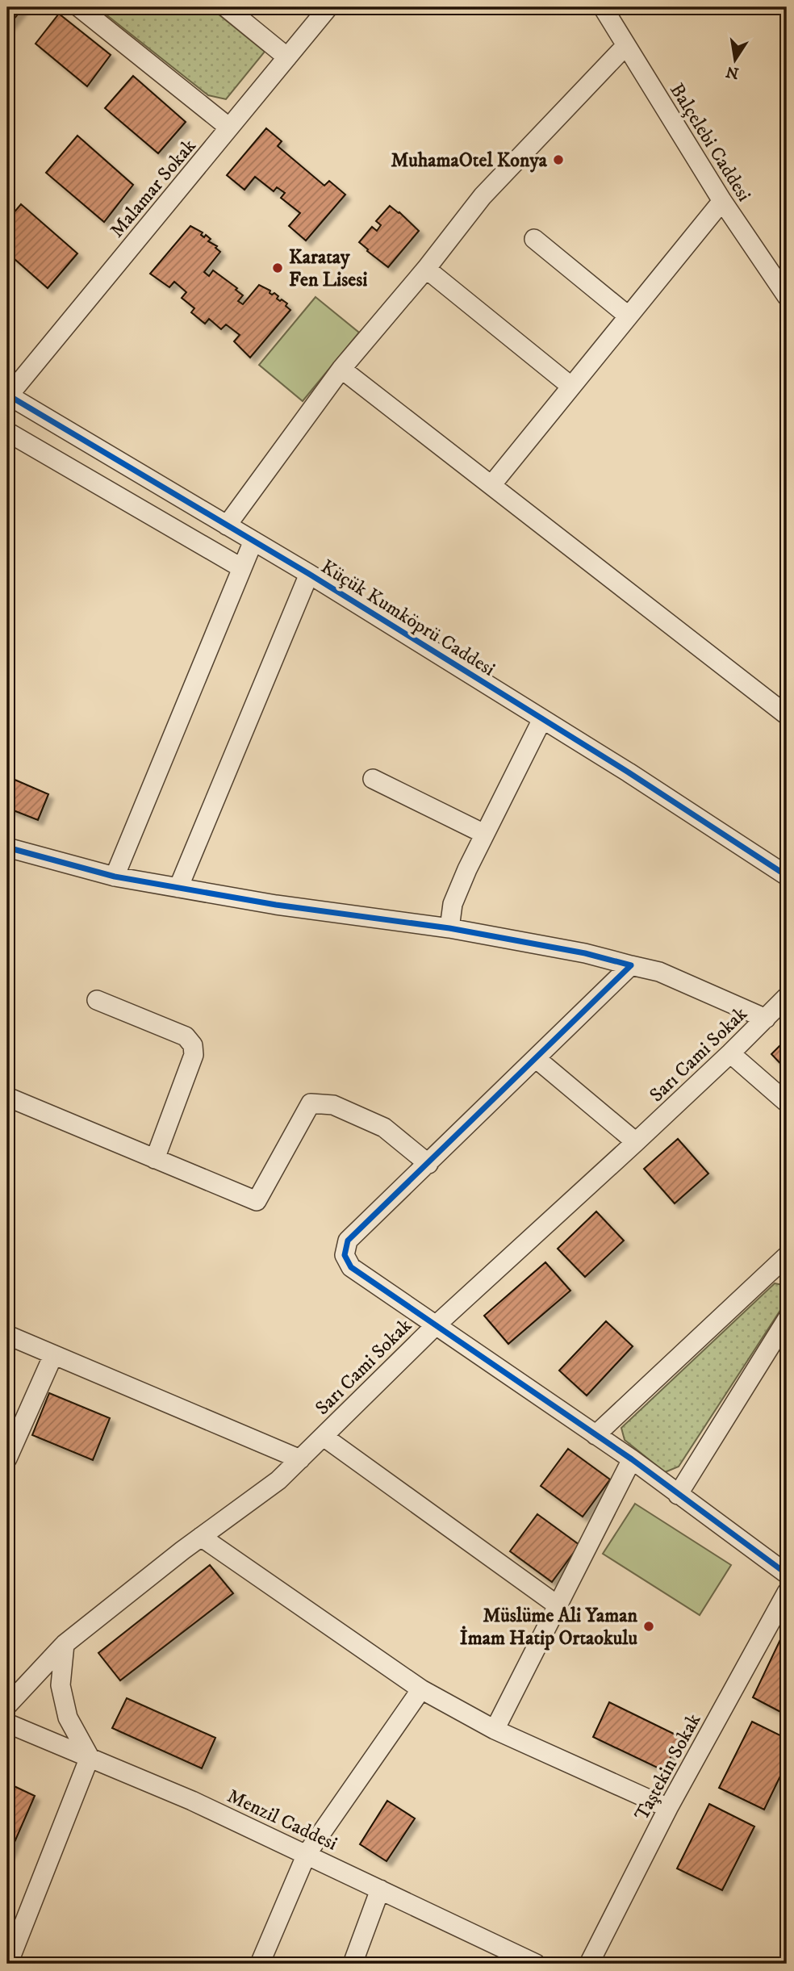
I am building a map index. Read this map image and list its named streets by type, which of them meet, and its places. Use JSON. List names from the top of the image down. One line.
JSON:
{"streets":{"street":["Balçelebi Caddesi","Malamar Sokak","Küçük Kumköprü Caddesi","Sarı Cami Sokak","Taştekin Sokak","Menzil Caddesi"]},"crossings":[["Malamar Sokak","Küçük Kumköprü Caddesi"]],"places":["MuhamaOtel Konya","Karatay Fen Lisesi","Müslüme Ali Yaman İmam Hatip Ortaokulu"],"north":"bottom"}
